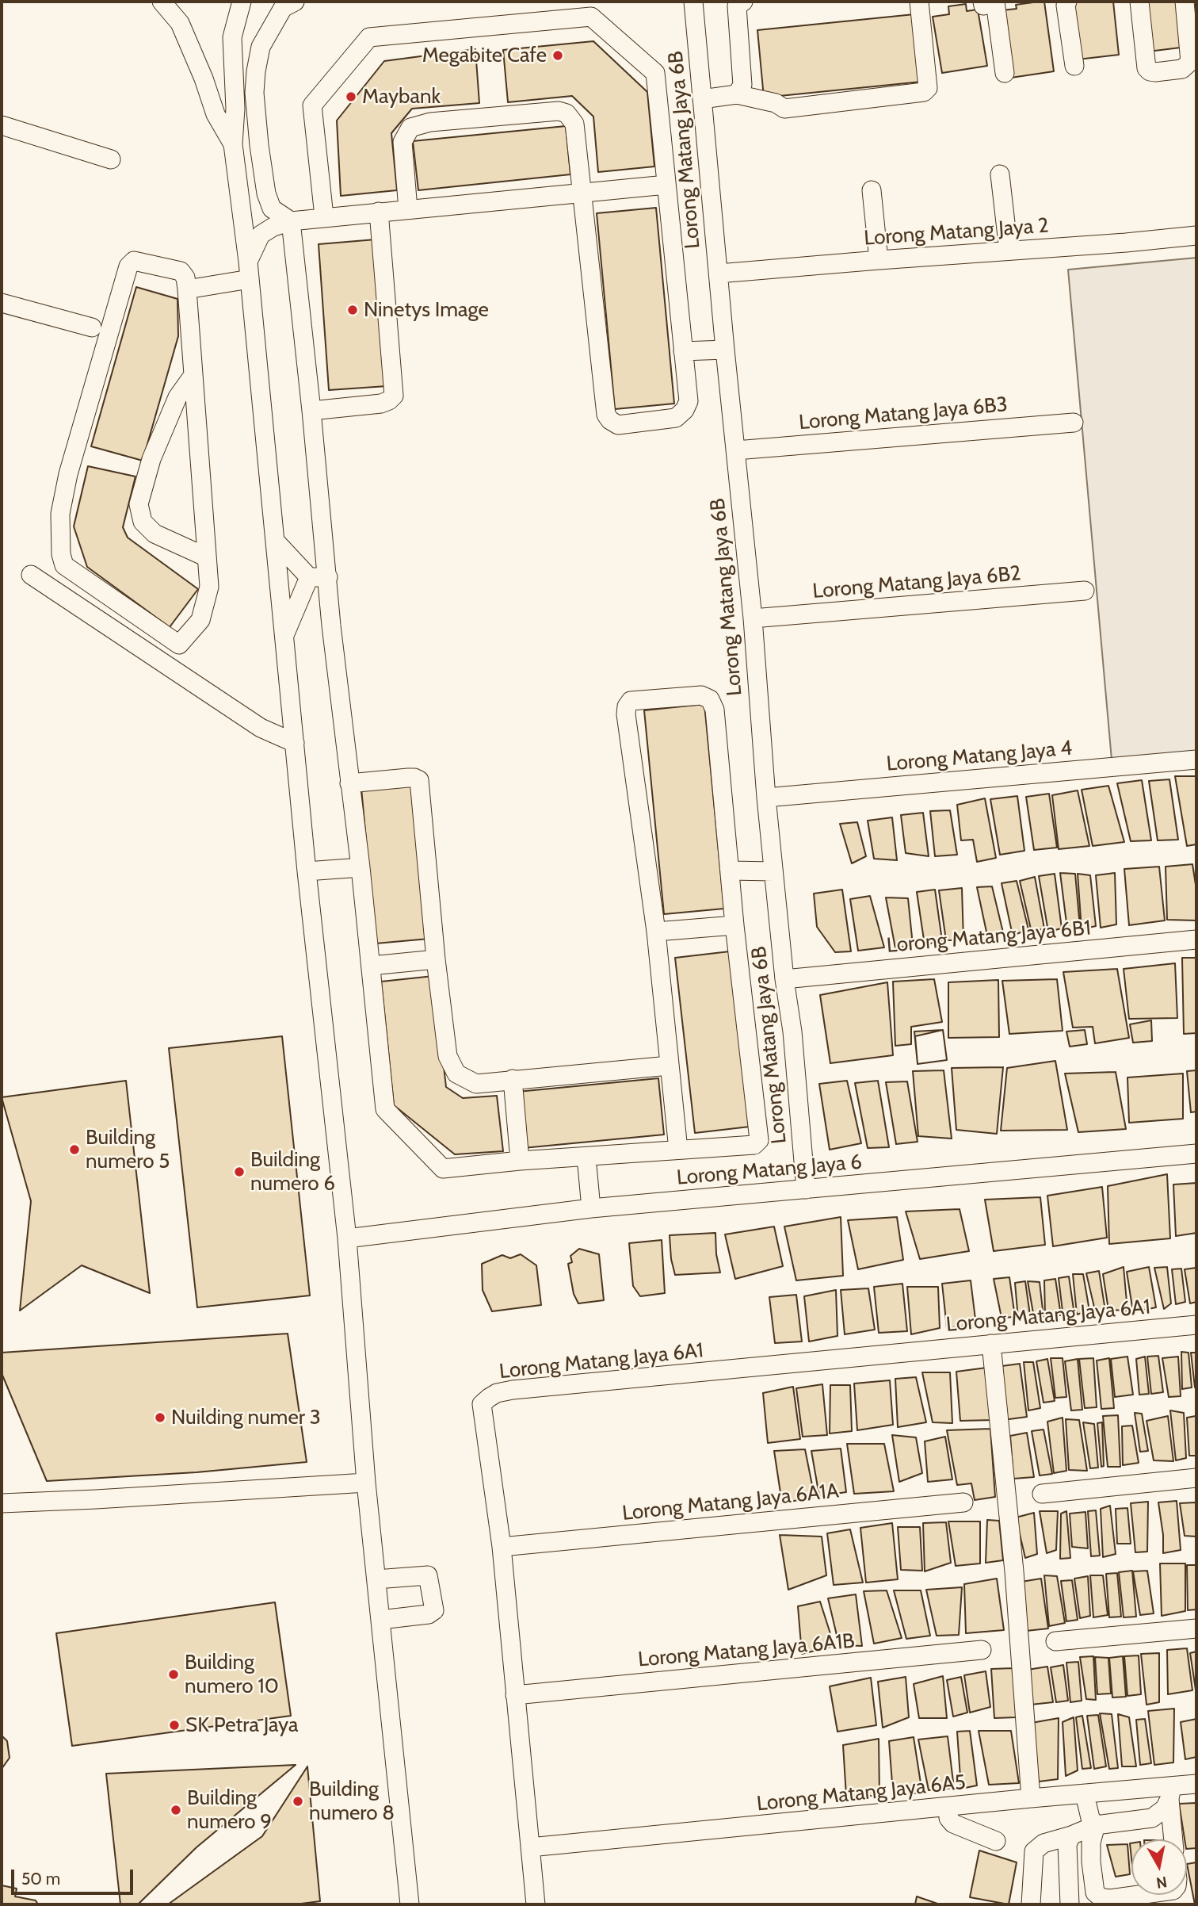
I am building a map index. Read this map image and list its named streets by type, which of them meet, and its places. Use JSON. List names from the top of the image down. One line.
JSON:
{"streets":{"street":["Lorong Matang Jaya 6B","Lorong Matang Jaya 2","Lorong Matang Jaya 6B3","Lorong Matang Jaya 6B2","Lorong Matang Jaya 4","Lorong Matang Jaya 6B1","Lorong Matang Jaya 6","Lorong Matang Jaya 6A1","Lorong Matang Jaya 6A1A","Lorong Matang Jaya 6A1B","Lorong Matang Jaya 6A5"]},"crossings":[["Lorong Matang Jaya 6B","Lorong Matang Jaya 2"],["Lorong Matang Jaya 6B","Lorong Matang Jaya 6B3"],["Lorong Matang Jaya 6B","Lorong Matang Jaya 6B2"],["Lorong Matang Jaya 6B","Lorong Matang Jaya 4"],["Lorong Matang Jaya 6B","Lorong Matang Jaya 6B1"],["Lorong Matang Jaya 6B","Lorong Matang Jaya 6"],["Lorong Matang Jaya 6A1","Lorong Matang Jaya 6A1A"],["Lorong Matang Jaya 6A1","Lorong Matang Jaya 6A1B"],["Lorong Matang Jaya 6A1","Lorong Matang Jaya 6A5"]],"places":["Megabite Cafe","Maybank","Ninetys Image","Building numero 5","Building numero 6","Nuilding numer 3","Building numero 10","SK Petra Jaya","Building numero 8","Building numero 9"],"scale_bar":"50 m","north":"bottom"}
